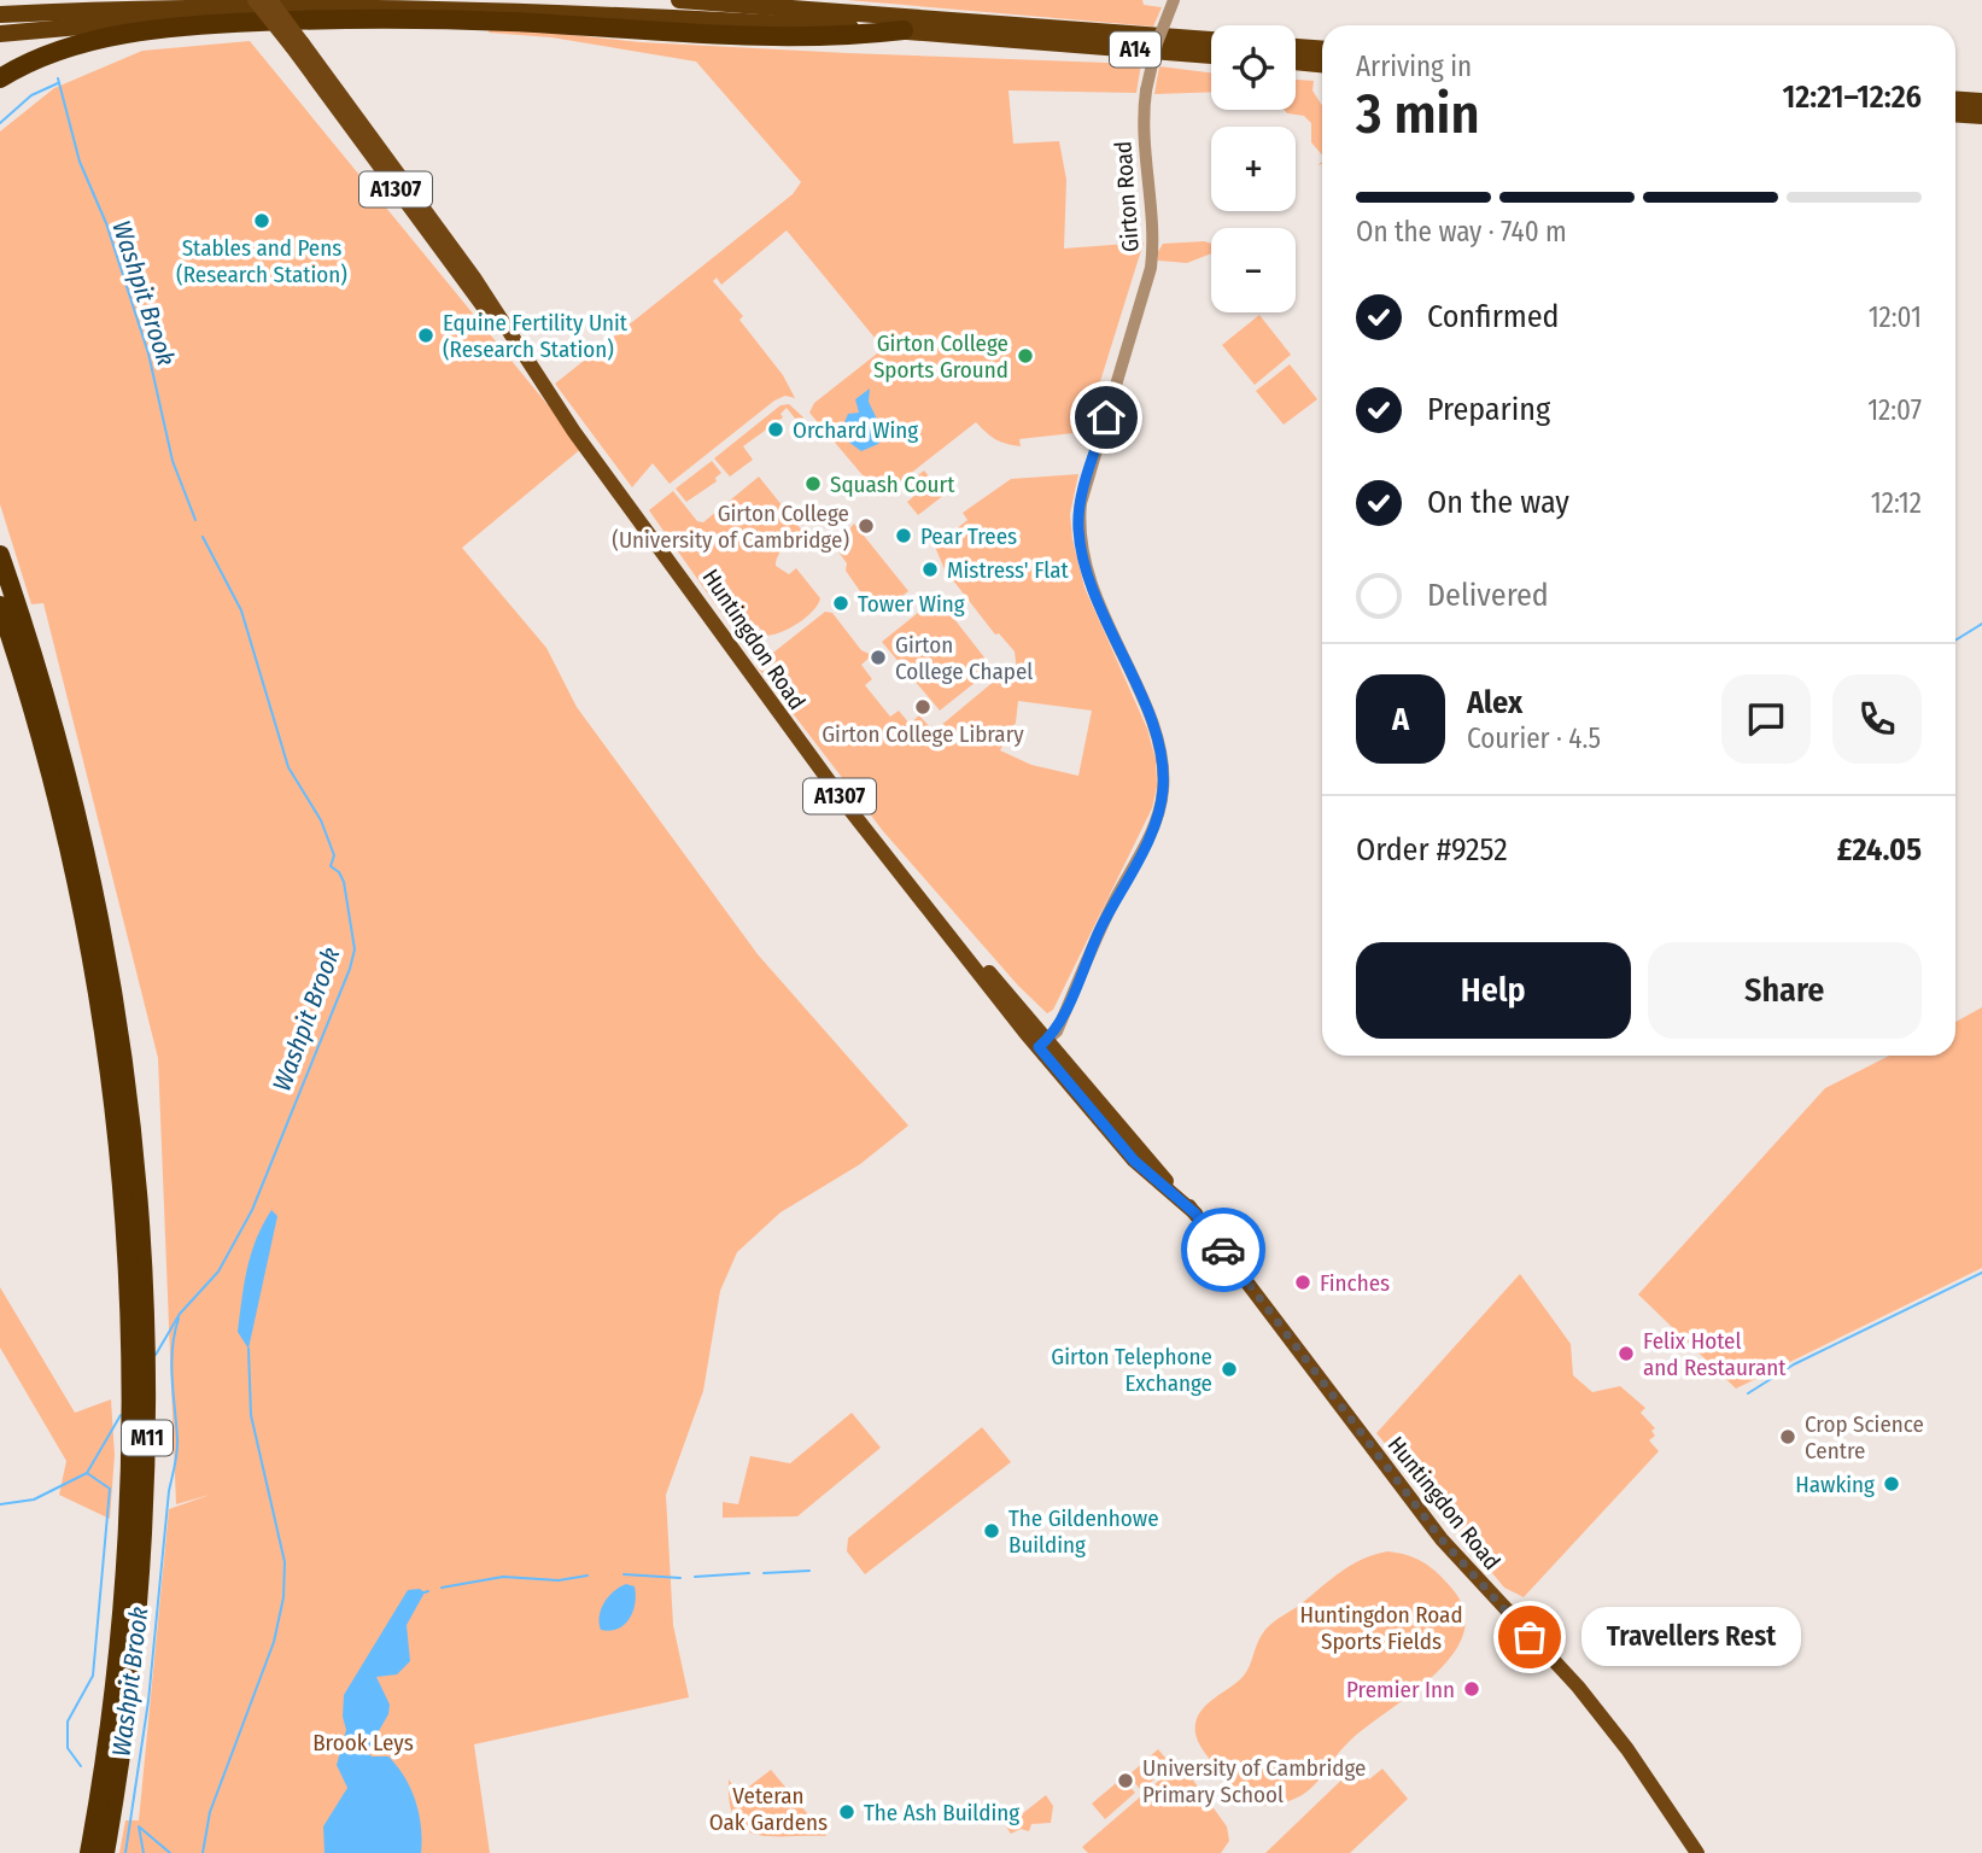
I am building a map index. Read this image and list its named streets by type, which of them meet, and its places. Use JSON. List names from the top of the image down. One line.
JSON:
{"streets":{"highway":["A14","M11"],"main road":["A1307","Huntingdon Road"],"street":["Girton Road"]},"crossings":[["Girton Road","Huntingdon Road"]],"water":["Washpit Brook"],"parks":["Huntingdon Road Sports Fields","Brook Leys","Veteran Oak Gardens"],"places":["Stables and Pens (Research Station)","Equine Fertility Unit (Research Station)","Girton College Sports Ground","Orchard Wing","Squash Court","Girton College (University of Cambridge)","Pear Trees","Mistress' Flat","Tower Wing","Girton College Chapel","Girton College Library","Finches","Felix Hotel and Restaurant","Girton Telephone Exchange","Crop Science Centre","Hawking","The Gildenhowe Building","Travellers Rest","Premier Inn","University of Cambridge Primary School","The Ash Building"],"page":{"map_buttons":["+","−"],"heading":["3 min","Arriving in","12:21–12:26"],"panel":["Alex","Courier · 4.5","Order #9252","£24.05"],"bar":"On the way · 740 m","list":[["Confirmed","12:01"],["Preparing","12:07"],["On the way","12:12"],"Delivered"],"round":"A","buttons":["Help","Share"],"bubble":"Travellers Rest"}}
